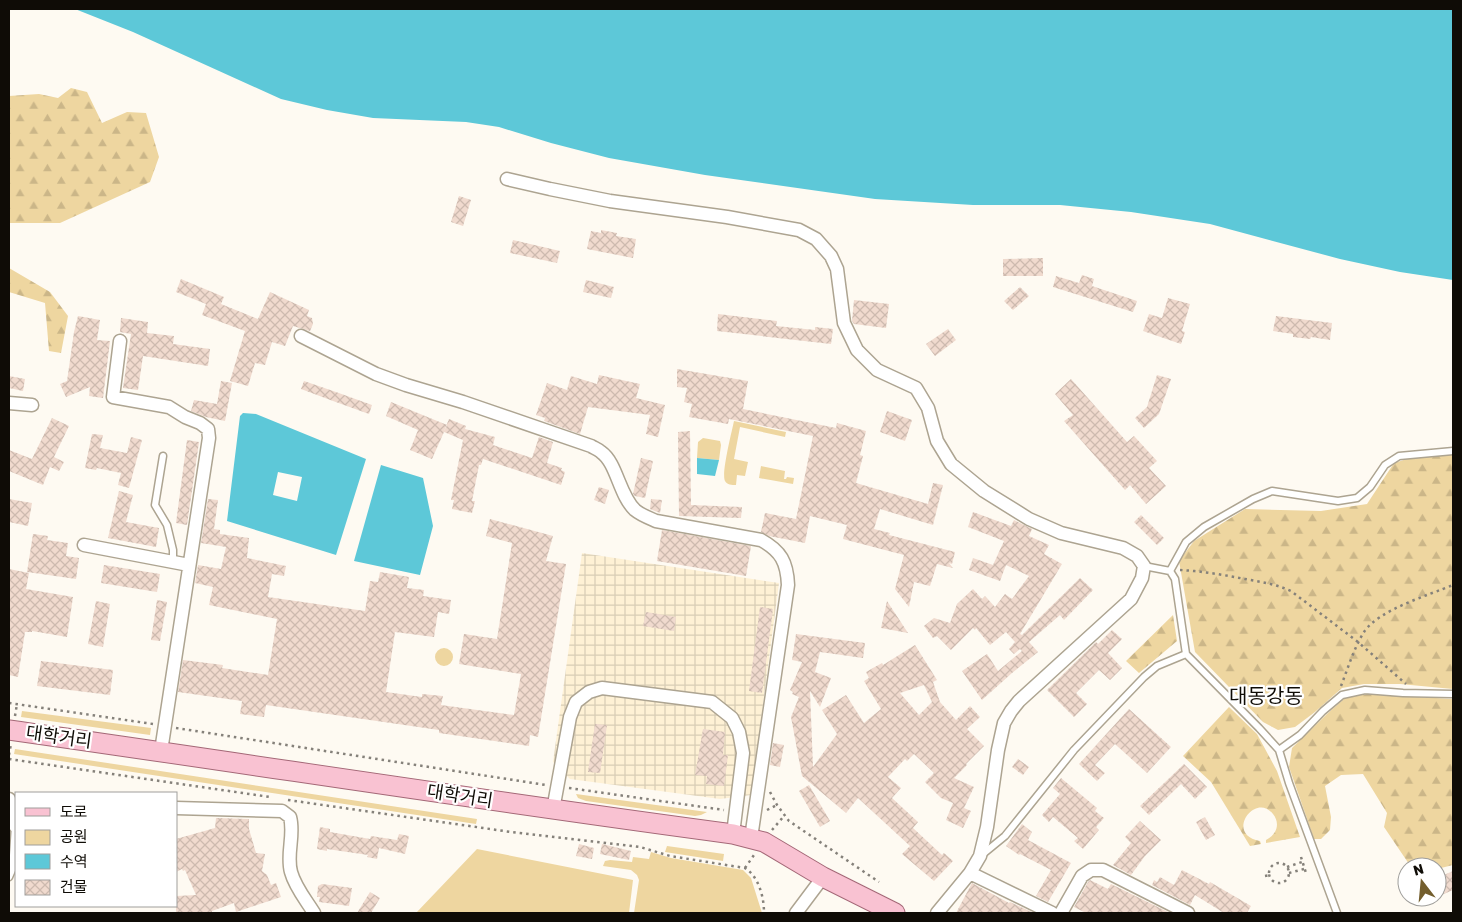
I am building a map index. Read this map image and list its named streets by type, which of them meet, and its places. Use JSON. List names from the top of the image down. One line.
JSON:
{"streets":{"main road":["대학거리"]},"districts":["대동강동"],"legend":["도로","공원","수역","건물"],"north":"top"}
